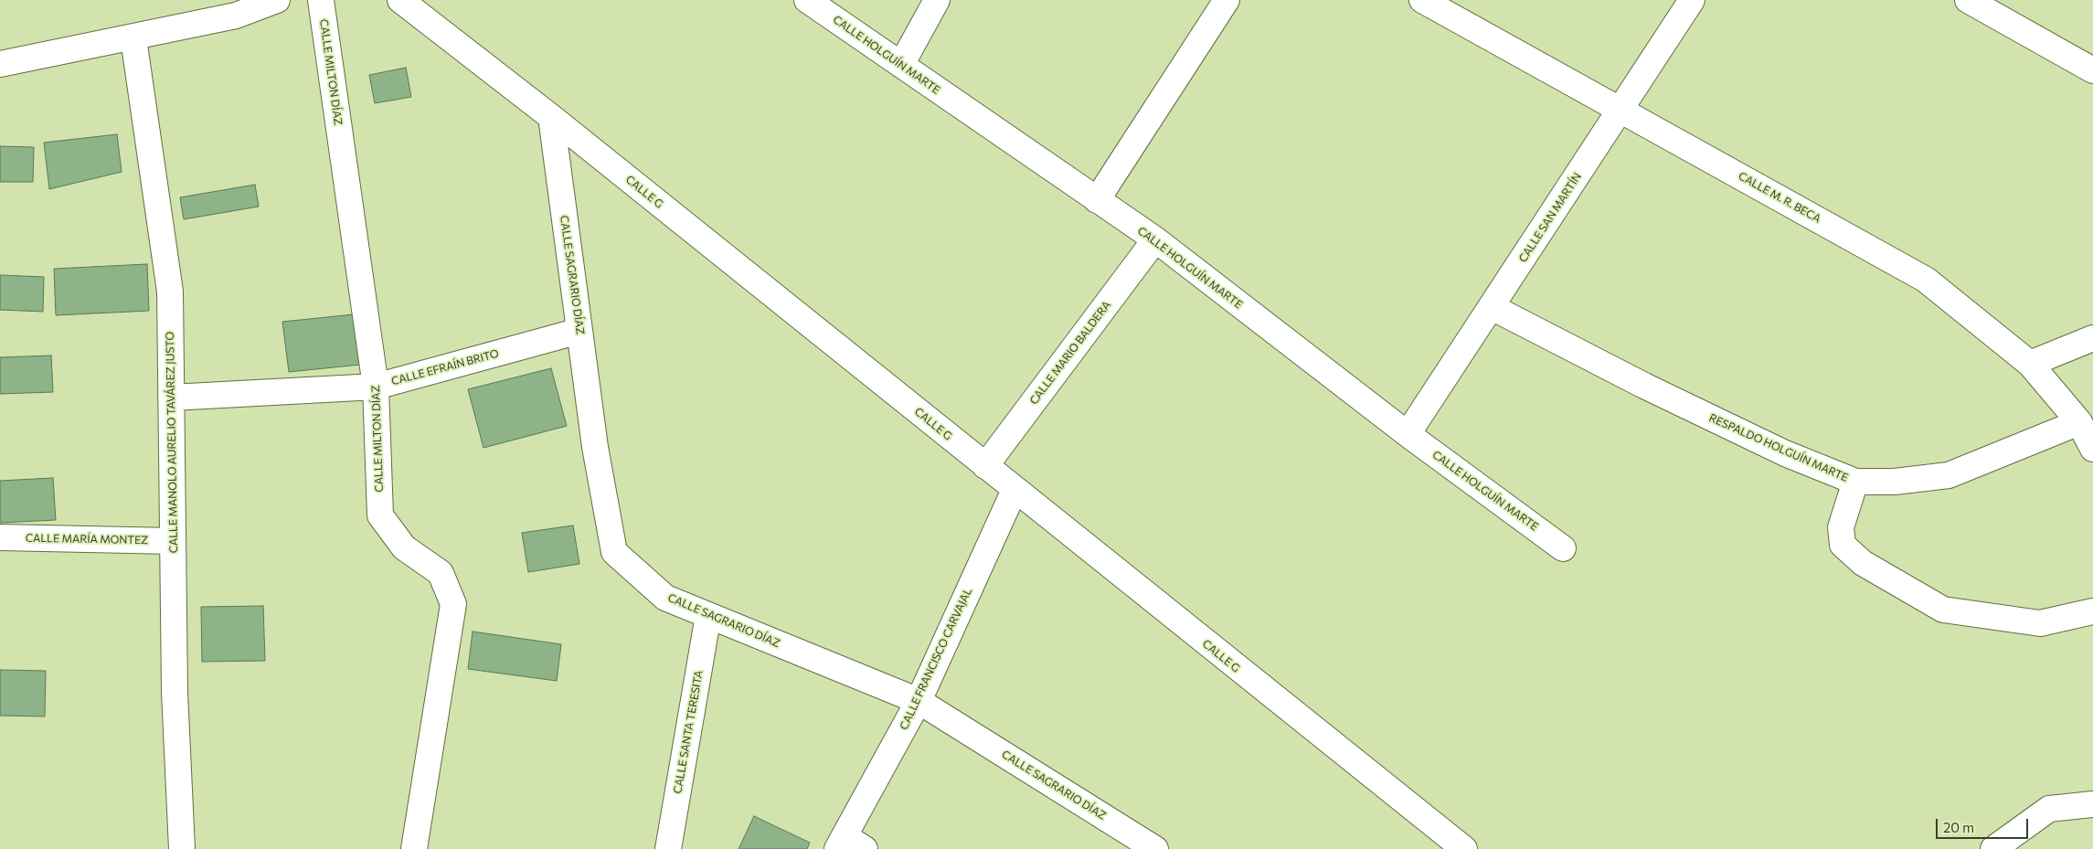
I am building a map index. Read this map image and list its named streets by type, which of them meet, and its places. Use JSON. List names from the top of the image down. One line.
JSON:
{"streets":{"street":["CALLE HOLGUÍN MARTE","CALLE MILTON DÍAZ","CALLE G","CALLE M. R. BECA","CALLE SAN MARTÍN","CALLE SAGRARIO DÍAZ","CALLE MARIO BALDERA","CALLE EFRAÍN BRITO","CALLE MANOLO AURELIO TAVÁREZ JUSTO","RESPALDO HOLGUÍN MARTE","CALLE MARÍA MONTEZ","CALLE FRANCISCO CARVAJAL","CALLE SANTA TERESITA"]},"crossings":[["CALLE HOLGUÍN MARTE","CALLE SAN MARTÍN"],["CALLE HOLGUÍN MARTE","CALLE MARIO BALDERA"],["CALLE MILTON DÍAZ","CALLE EFRAÍN BRITO"],["CALLE G","CALLE SAGRARIO DÍAZ"],["CALLE G","CALLE MARIO BALDERA"],["CALLE G","CALLE FRANCISCO CARVAJAL"],["CALLE M. R. BECA","CALLE SAN MARTÍN"],["CALLE M. R. BECA","RESPALDO HOLGUÍN MARTE"],["CALLE SAN MARTÍN","RESPALDO HOLGUÍN MARTE"],["CALLE SAGRARIO DÍAZ","CALLE EFRAÍN BRITO"],["CALLE SAGRARIO DÍAZ","CALLE FRANCISCO CARVAJAL"],["CALLE SAGRARIO DÍAZ","CALLE SANTA TERESITA"],["CALLE EFRAÍN BRITO","CALLE MANOLO AURELIO TAVÁREZ JUSTO"],["CALLE MANOLO AURELIO TAVÁREZ JUSTO","CALLE MARÍA MONTEZ"]],"scale_bar":"20 m"}
